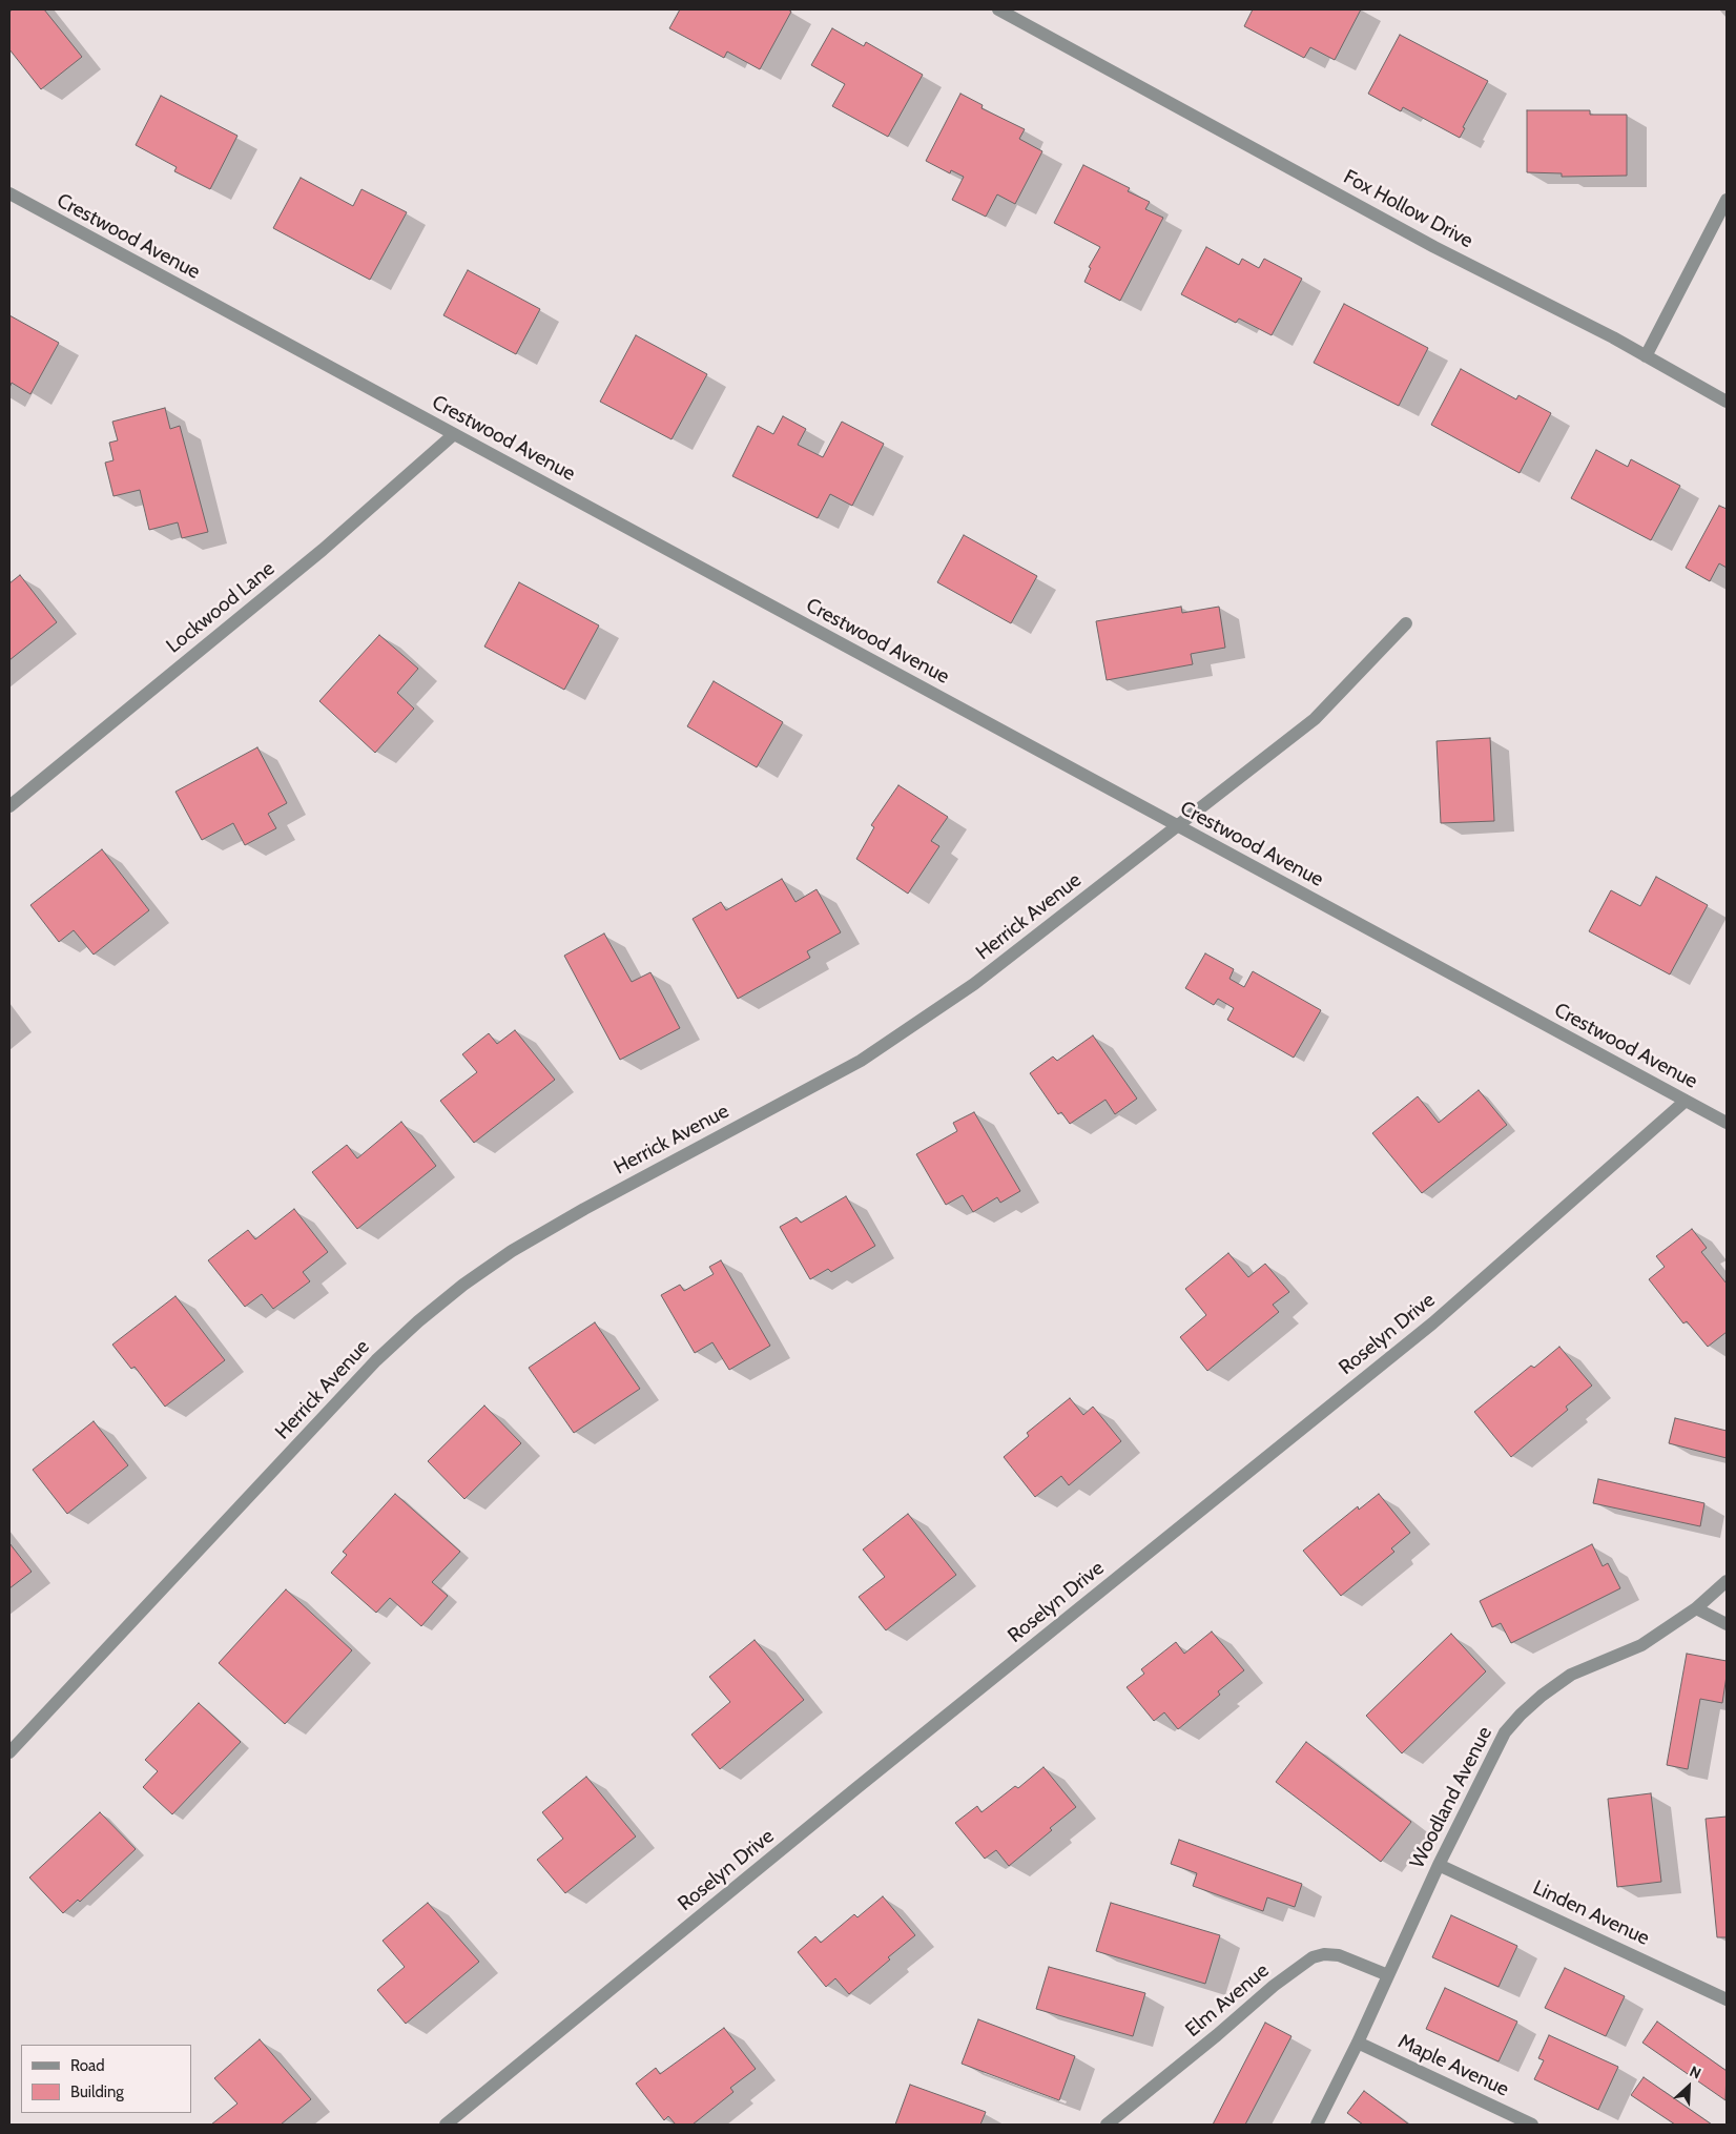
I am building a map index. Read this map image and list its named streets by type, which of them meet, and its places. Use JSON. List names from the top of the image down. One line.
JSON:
{"streets":{"street":["Fox Hollow Drive","Crestwood Avenue","Lockwood Lane","Herrick Avenue","Roselyn Drive","Woodland Avenue","Linden Avenue","Elm Avenue","Maple Avenue"]},"crossings":[["Crestwood Avenue","Lockwood Lane"],["Crestwood Avenue","Herrick Avenue"],["Crestwood Avenue","Roselyn Drive"],["Woodland Avenue","Linden Avenue"],["Woodland Avenue","Elm Avenue"],["Woodland Avenue","Maple Avenue"]],"legend":["Road","Building"],"north":"top right"}
